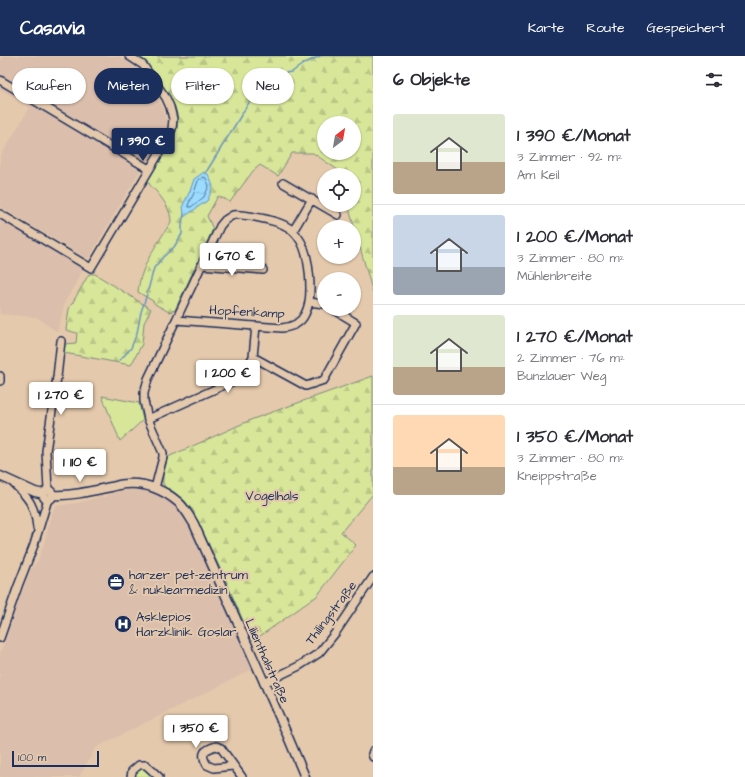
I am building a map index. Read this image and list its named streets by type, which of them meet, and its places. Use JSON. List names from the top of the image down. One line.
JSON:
{"streets":{"street":["Hopfenkamp","Thilingstraße","Lilienthalstraße"]},"crossings":[["Thilingstraße","Lilienthalstraße"]],"parks":["Vogelhals"],"places":{"office":["harzer pet-zentrum & nuklearmedizin"],"hospital":["Asklepios Harzklinik Goslar"]},"scale_bar":"100 m","north":"top right","page":{"header":"Casavia","nav":["Karte","Route","Gespeichert"],"heading":"6 Objekte","chip":["Kaufen","Mieten","Filter","Neu"],"list":[{"name":"1 390 €/Monat","note":"3 Zimmer · 92 m² · Am Keil"},{"name":"1 200 €/Monat","note":"3 Zimmer · 80 m² · Mühlenbreite"},{"name":"1 270 €/Monat","note":"2 Zimmer · 76 m² · Bunzlauer Weg"},{"name":"1 350 €/Monat","note":"3 Zimmer · 80 m² · Kneippstraße"}],"map_buttons":["+","−"],"price":["1 390 €","1 670 €","1 200 €","1 270 €","1 110 €","1 350 €"],"scale":"100 m"}}
